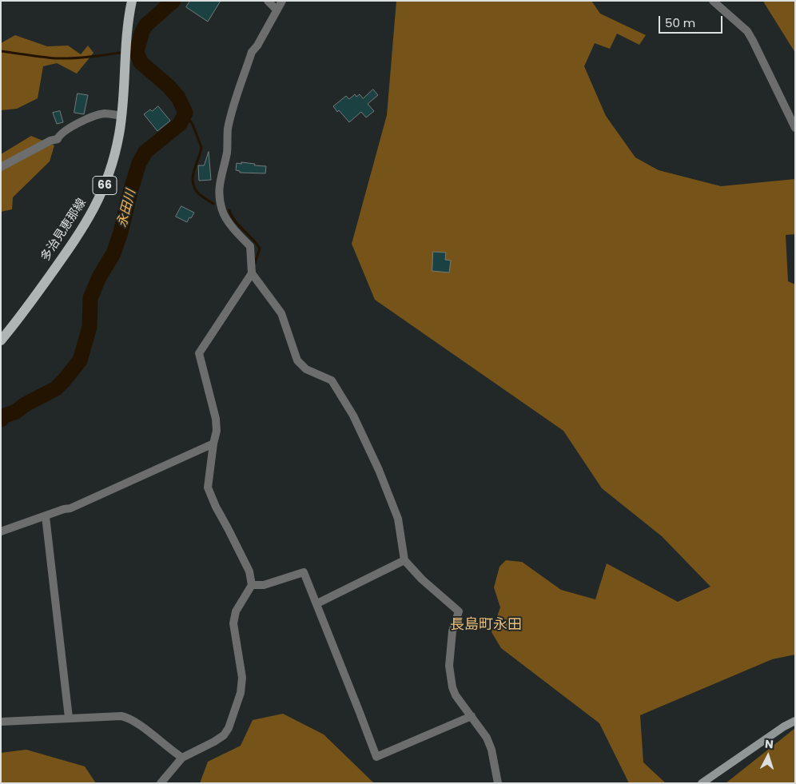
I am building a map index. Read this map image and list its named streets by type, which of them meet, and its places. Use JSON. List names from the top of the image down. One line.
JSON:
{"streets":{"main road":["66","多治見恵那線"]},"districts":["長島町永田"],"water":["永田川"],"scale_bar":"50 m","north":"top"}
